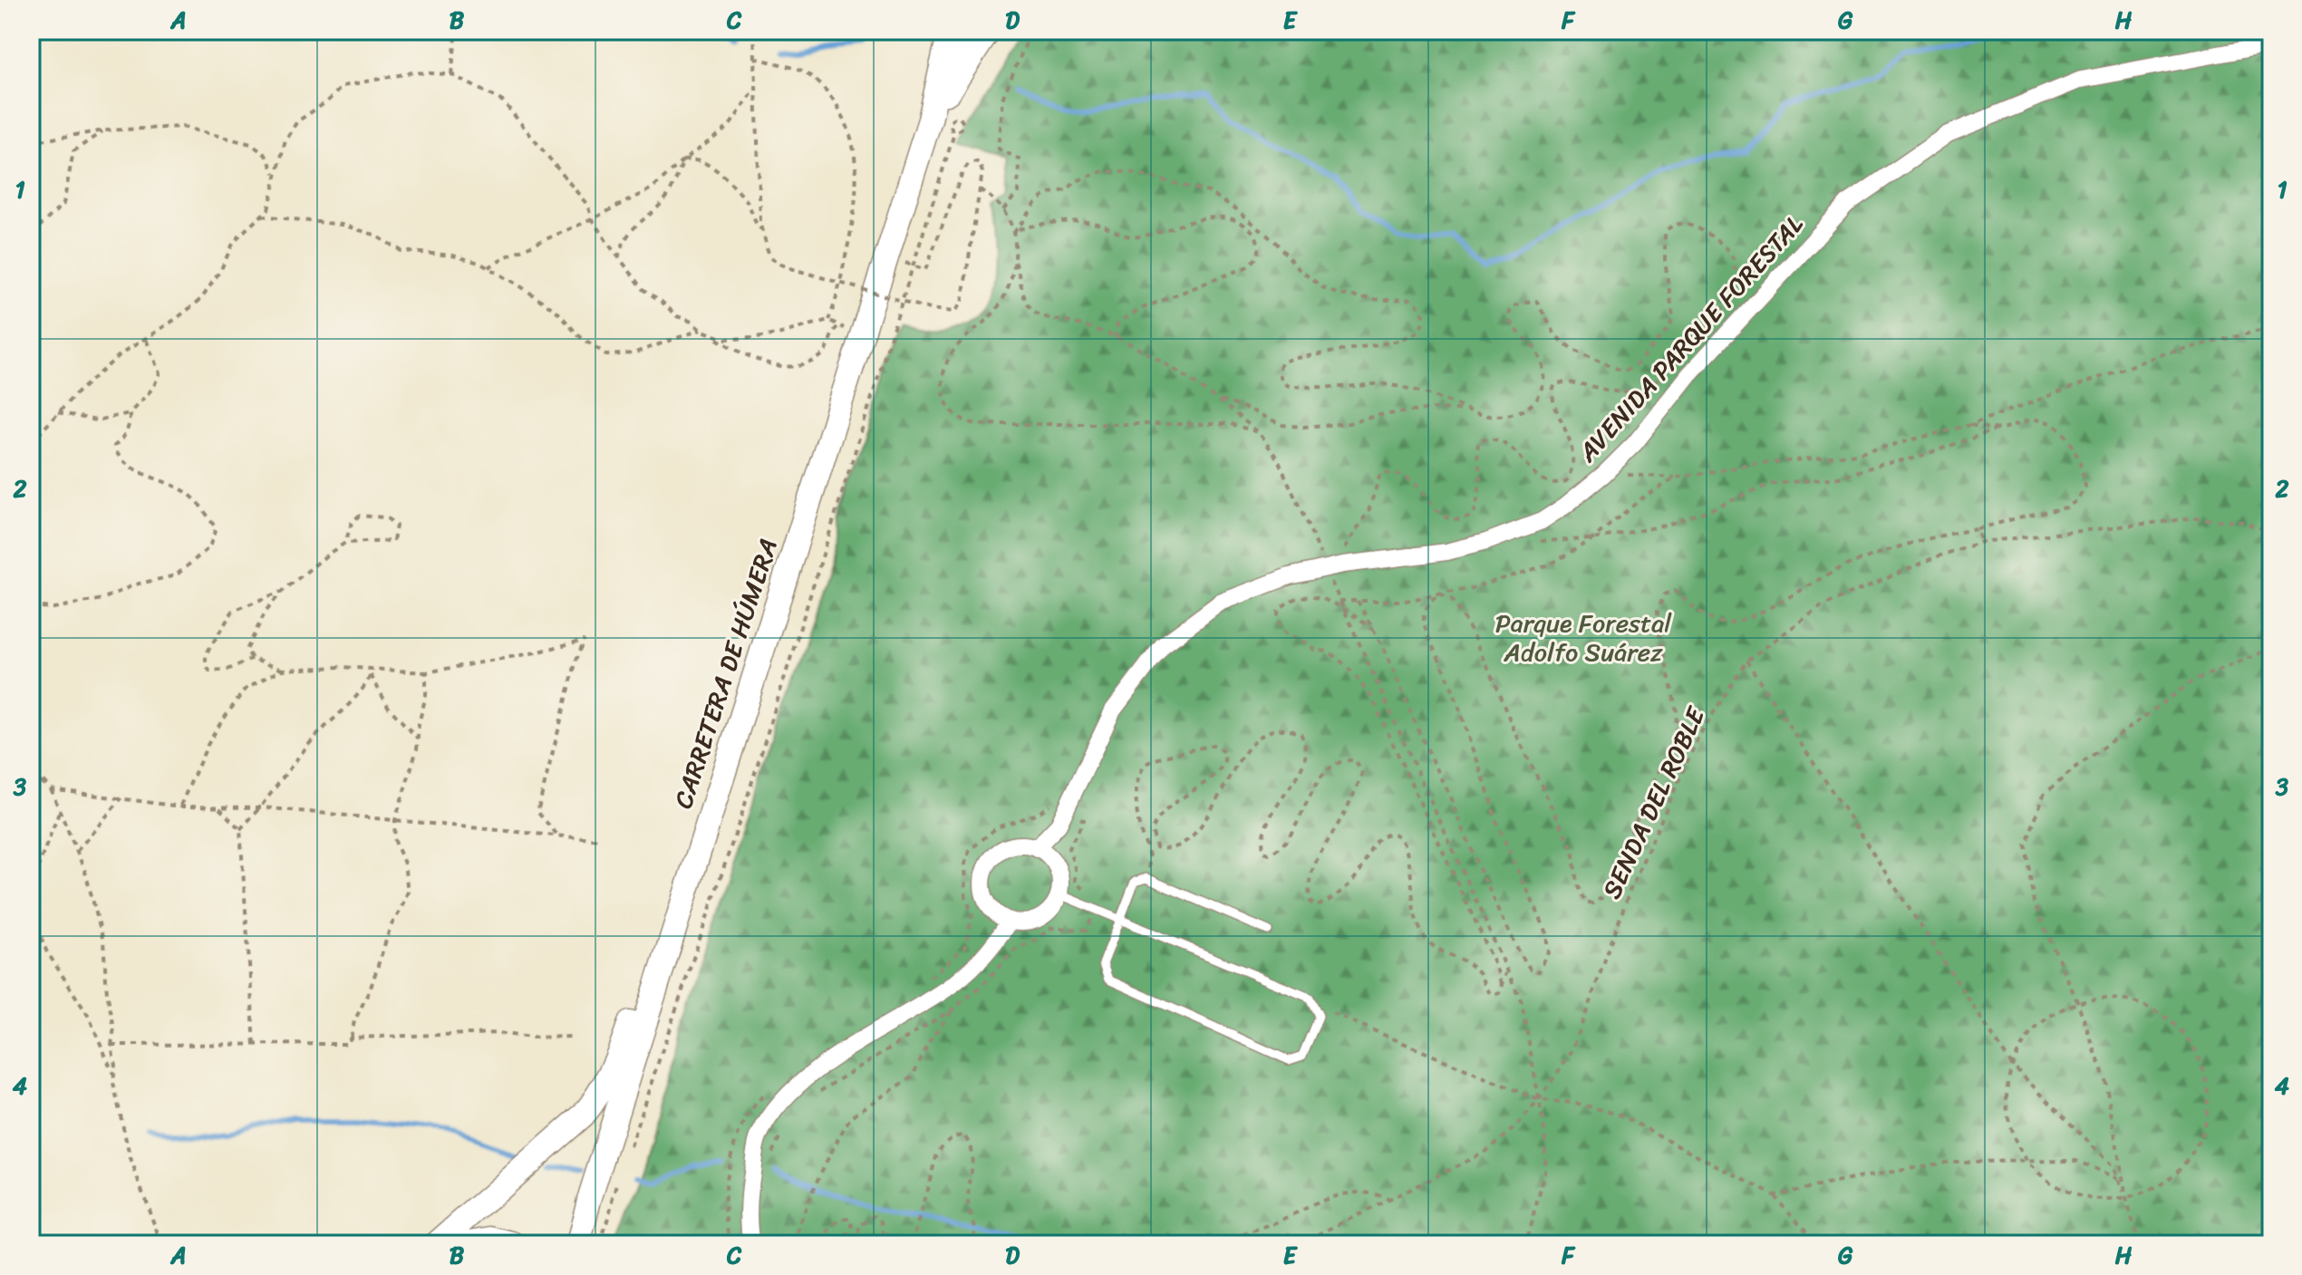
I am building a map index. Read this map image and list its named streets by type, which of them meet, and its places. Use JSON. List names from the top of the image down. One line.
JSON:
{"streets":{"main road":["CARRETERA DE HÚMERA"],"street":["AVENIDA PARQUE FORESTAL"],"path":["SENDA DEL ROBLE"]},"parks":["Parque Forestal Adolfo Suárez"],"grid":{"columns":["A","B","C","D","E","F","G","H"],"rows":["1","2","3","4"]}}
